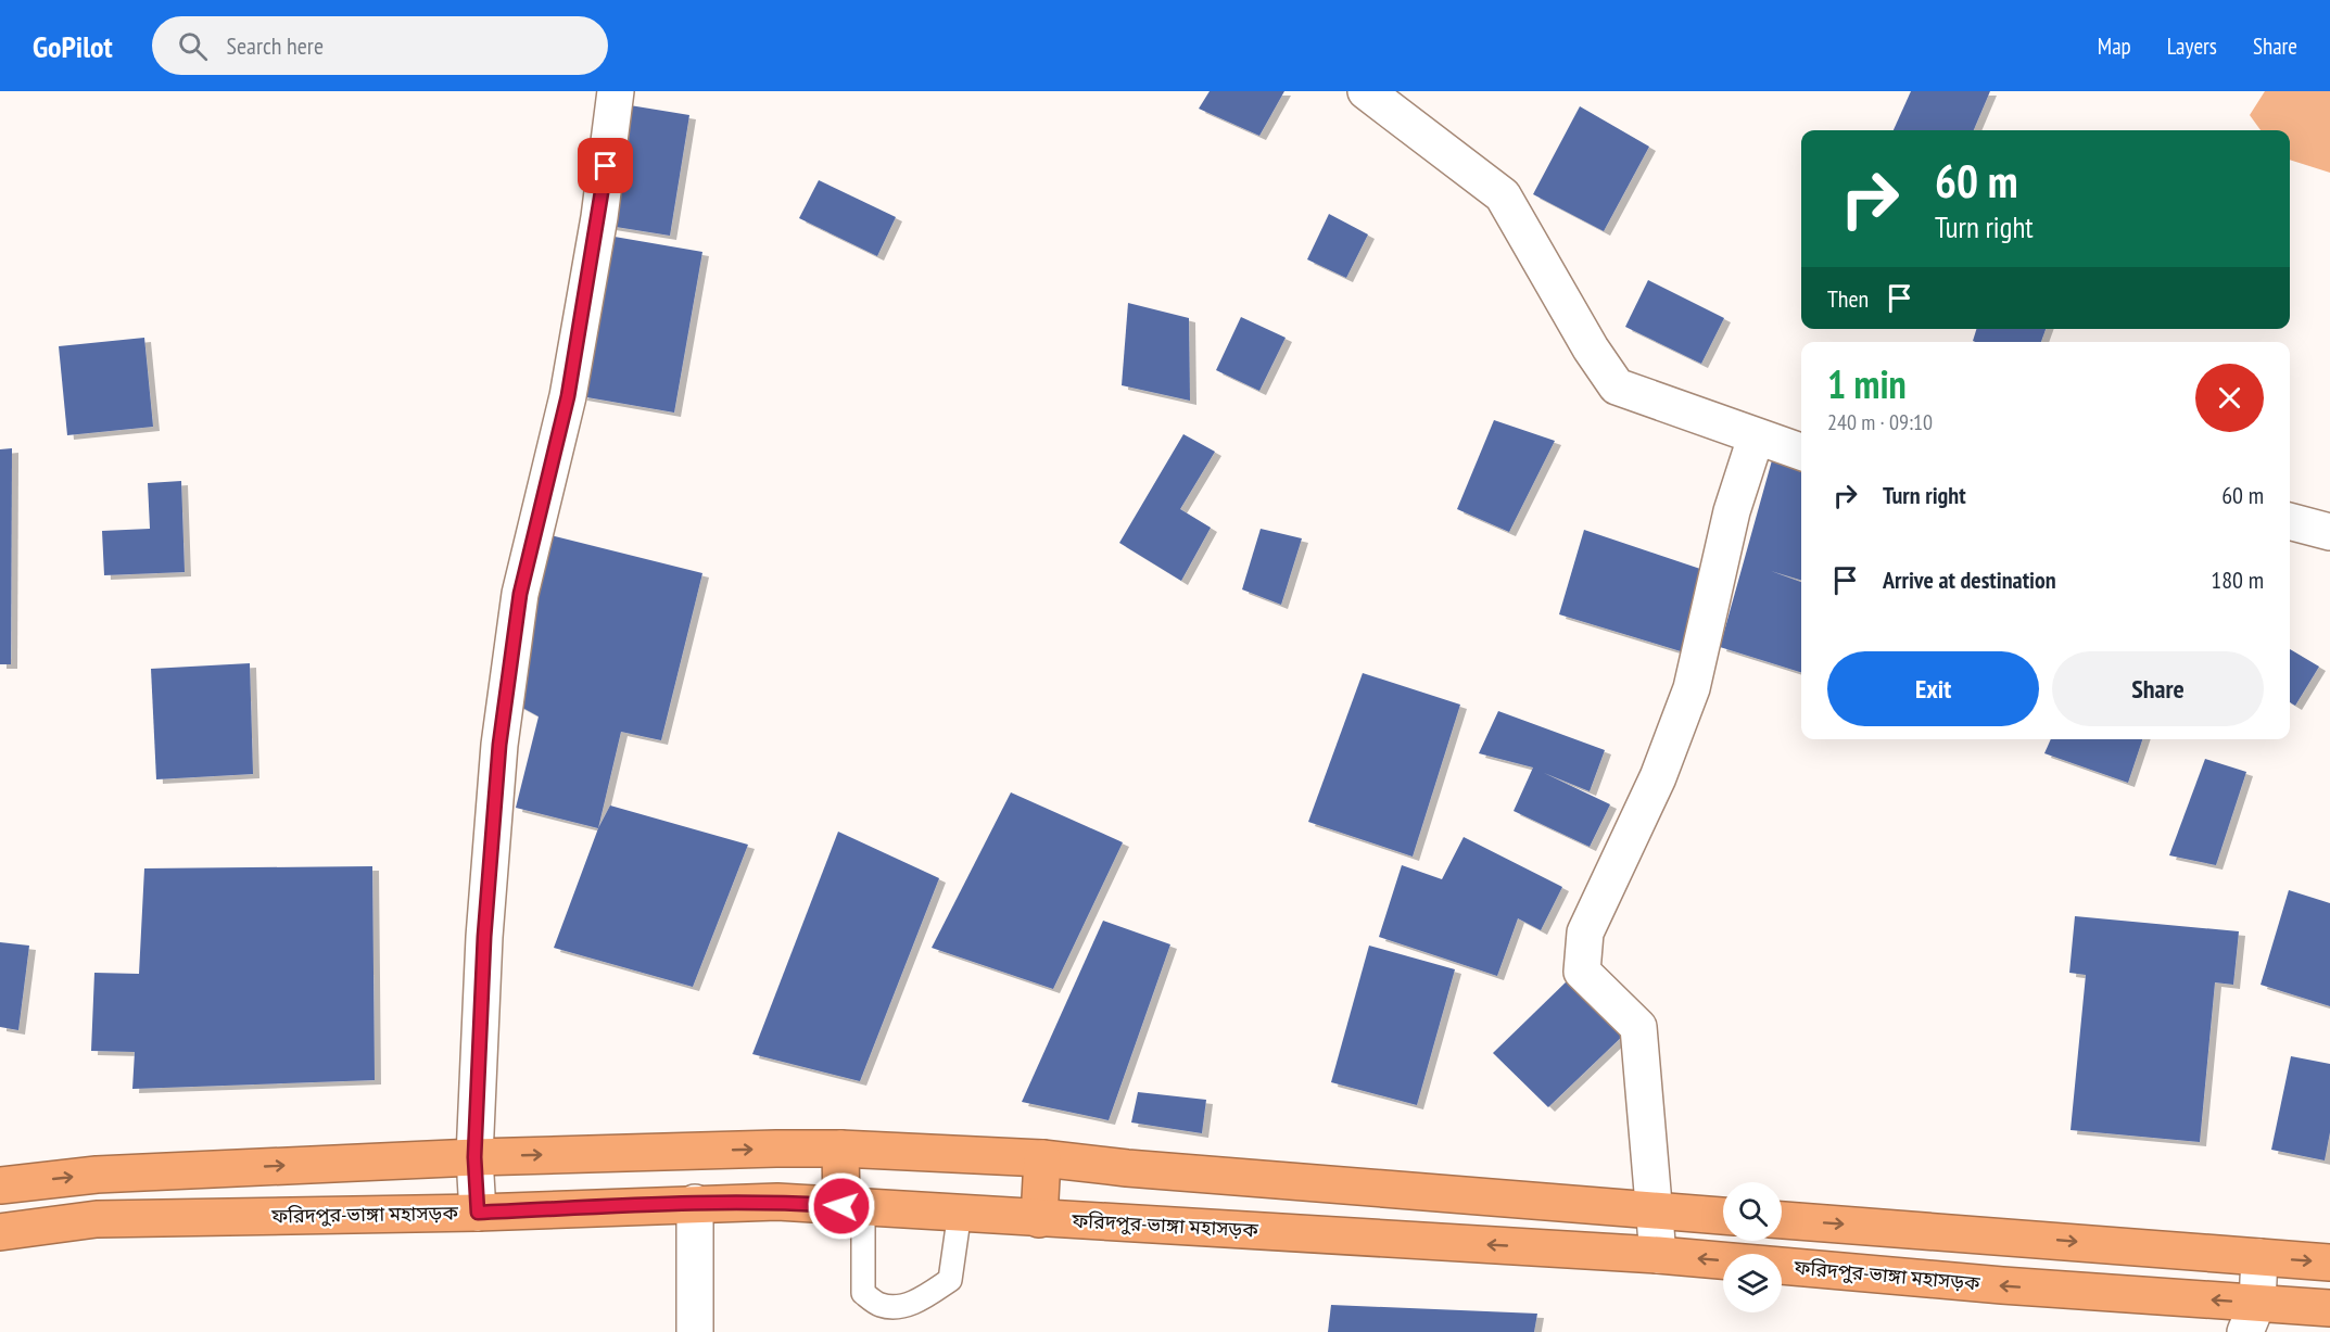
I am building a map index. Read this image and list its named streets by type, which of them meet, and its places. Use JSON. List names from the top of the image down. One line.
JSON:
{"streets":{"highway":["ফরিদপুর-ভাঙ্গা মহাসড়ক"]},"page":{"header":"GoPilot","search":"Search here","nav":["Map","Layers","Share"],"turn":["60 m","Turn right"],"then":"Then","heading":["1 min","240 m · 09:10"],"list":[{"name":"Turn right","value":"60 m"},{"name":"Arrive at destination","value":"180 m"}],"buttons":["Exit","Share"]}}
